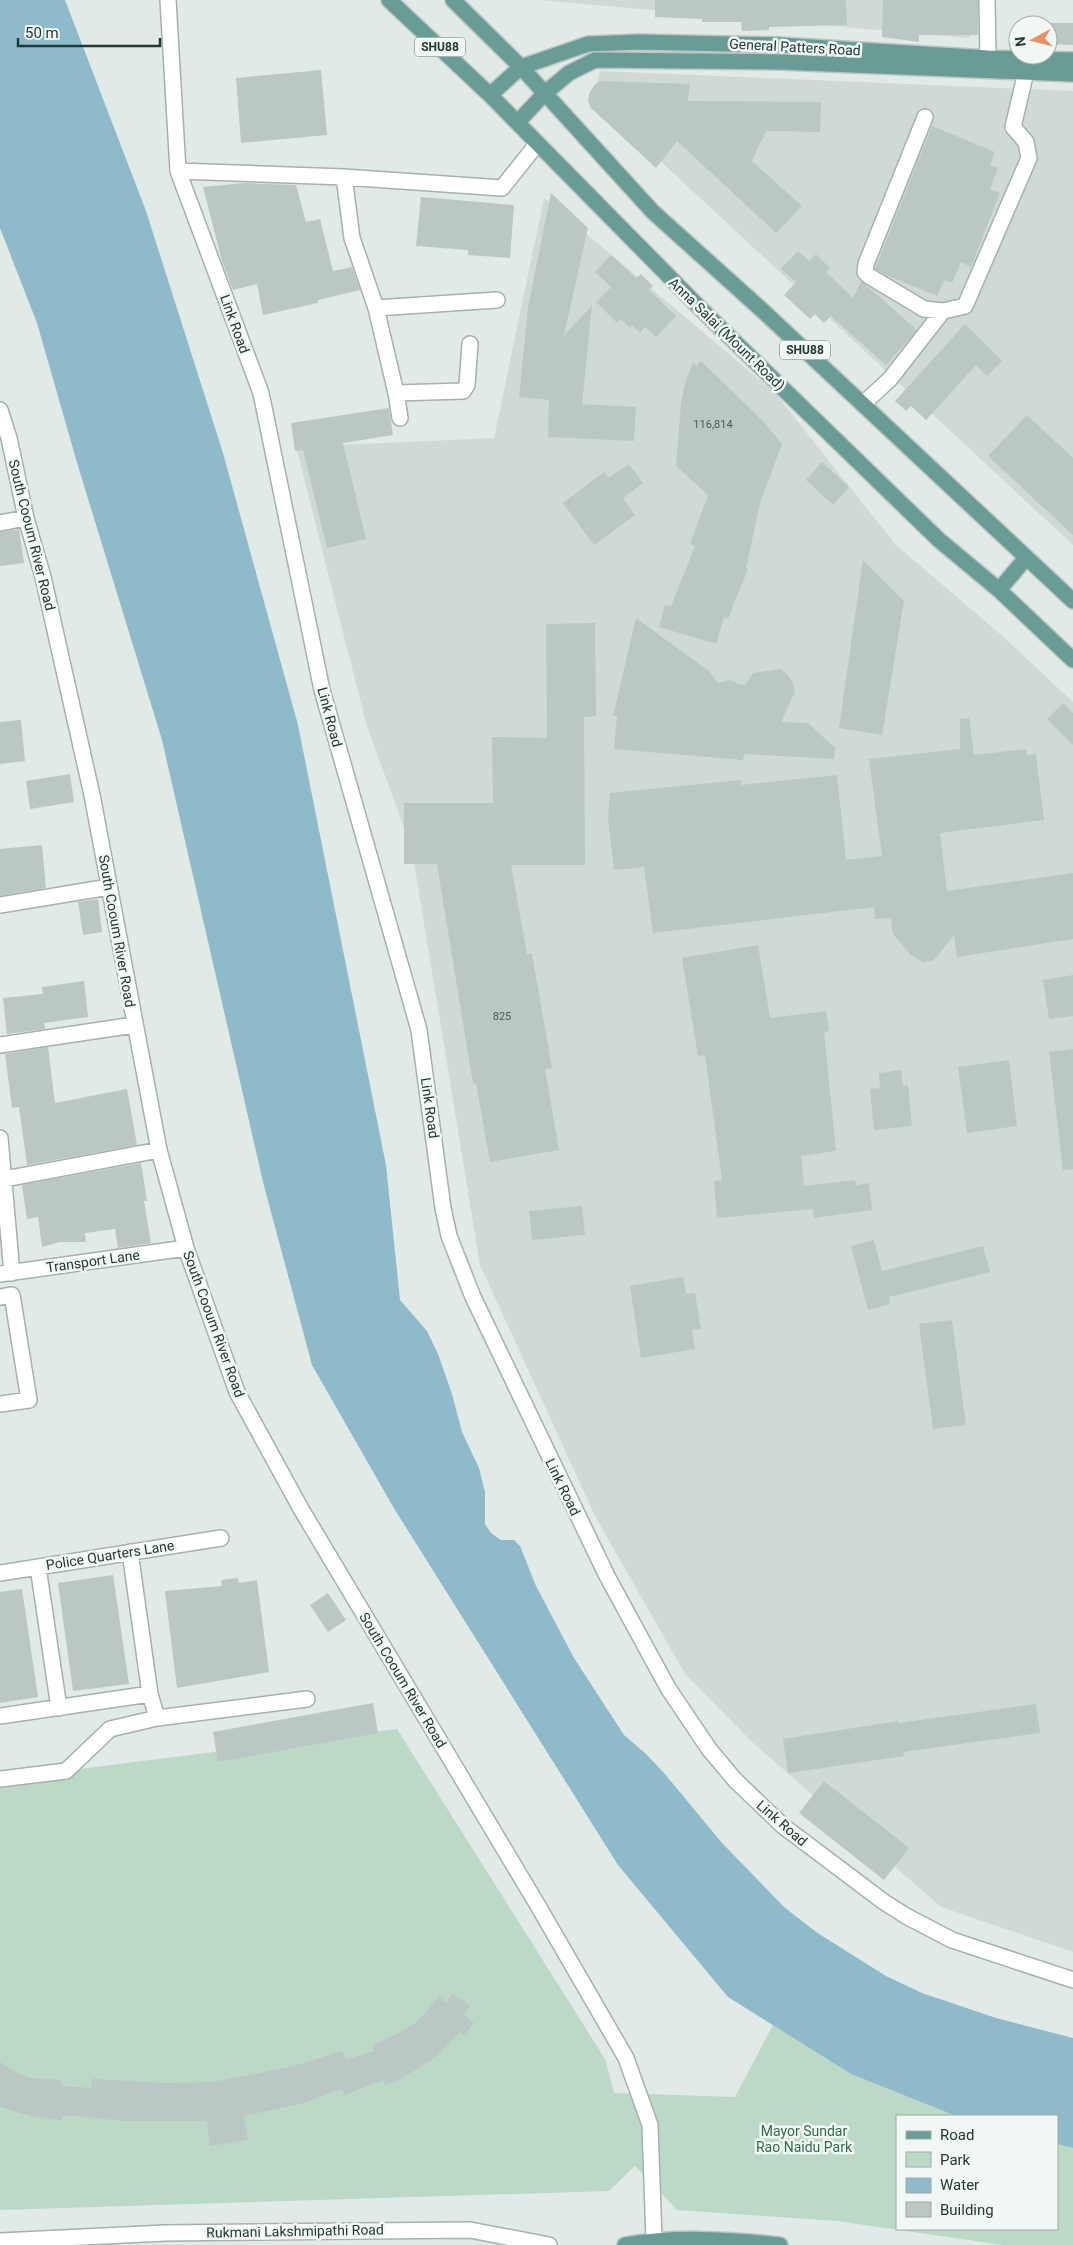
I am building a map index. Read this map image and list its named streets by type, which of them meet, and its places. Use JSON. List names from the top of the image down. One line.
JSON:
{"streets":{"main road":["SHU88","General Patters Road","Anna Salai (Mount Road)"],"street":["Link Road","South Cooum River Road","Transport Lane","Police Quarters Lane","Rukmani Lakshmipathi Road"]},"crossings":[["SHU88","General Patters Road"],["General Patters Road","Anna Salai (Mount Road)"],["South Cooum River Road","Transport Lane"]],"parks":["Mayor Sundar Rao Naidu Park"],"house_numbers":["116,814","825"],"legend":["Road","Park","Water","Building"],"scale_bar":"50 m","north":"left"}
